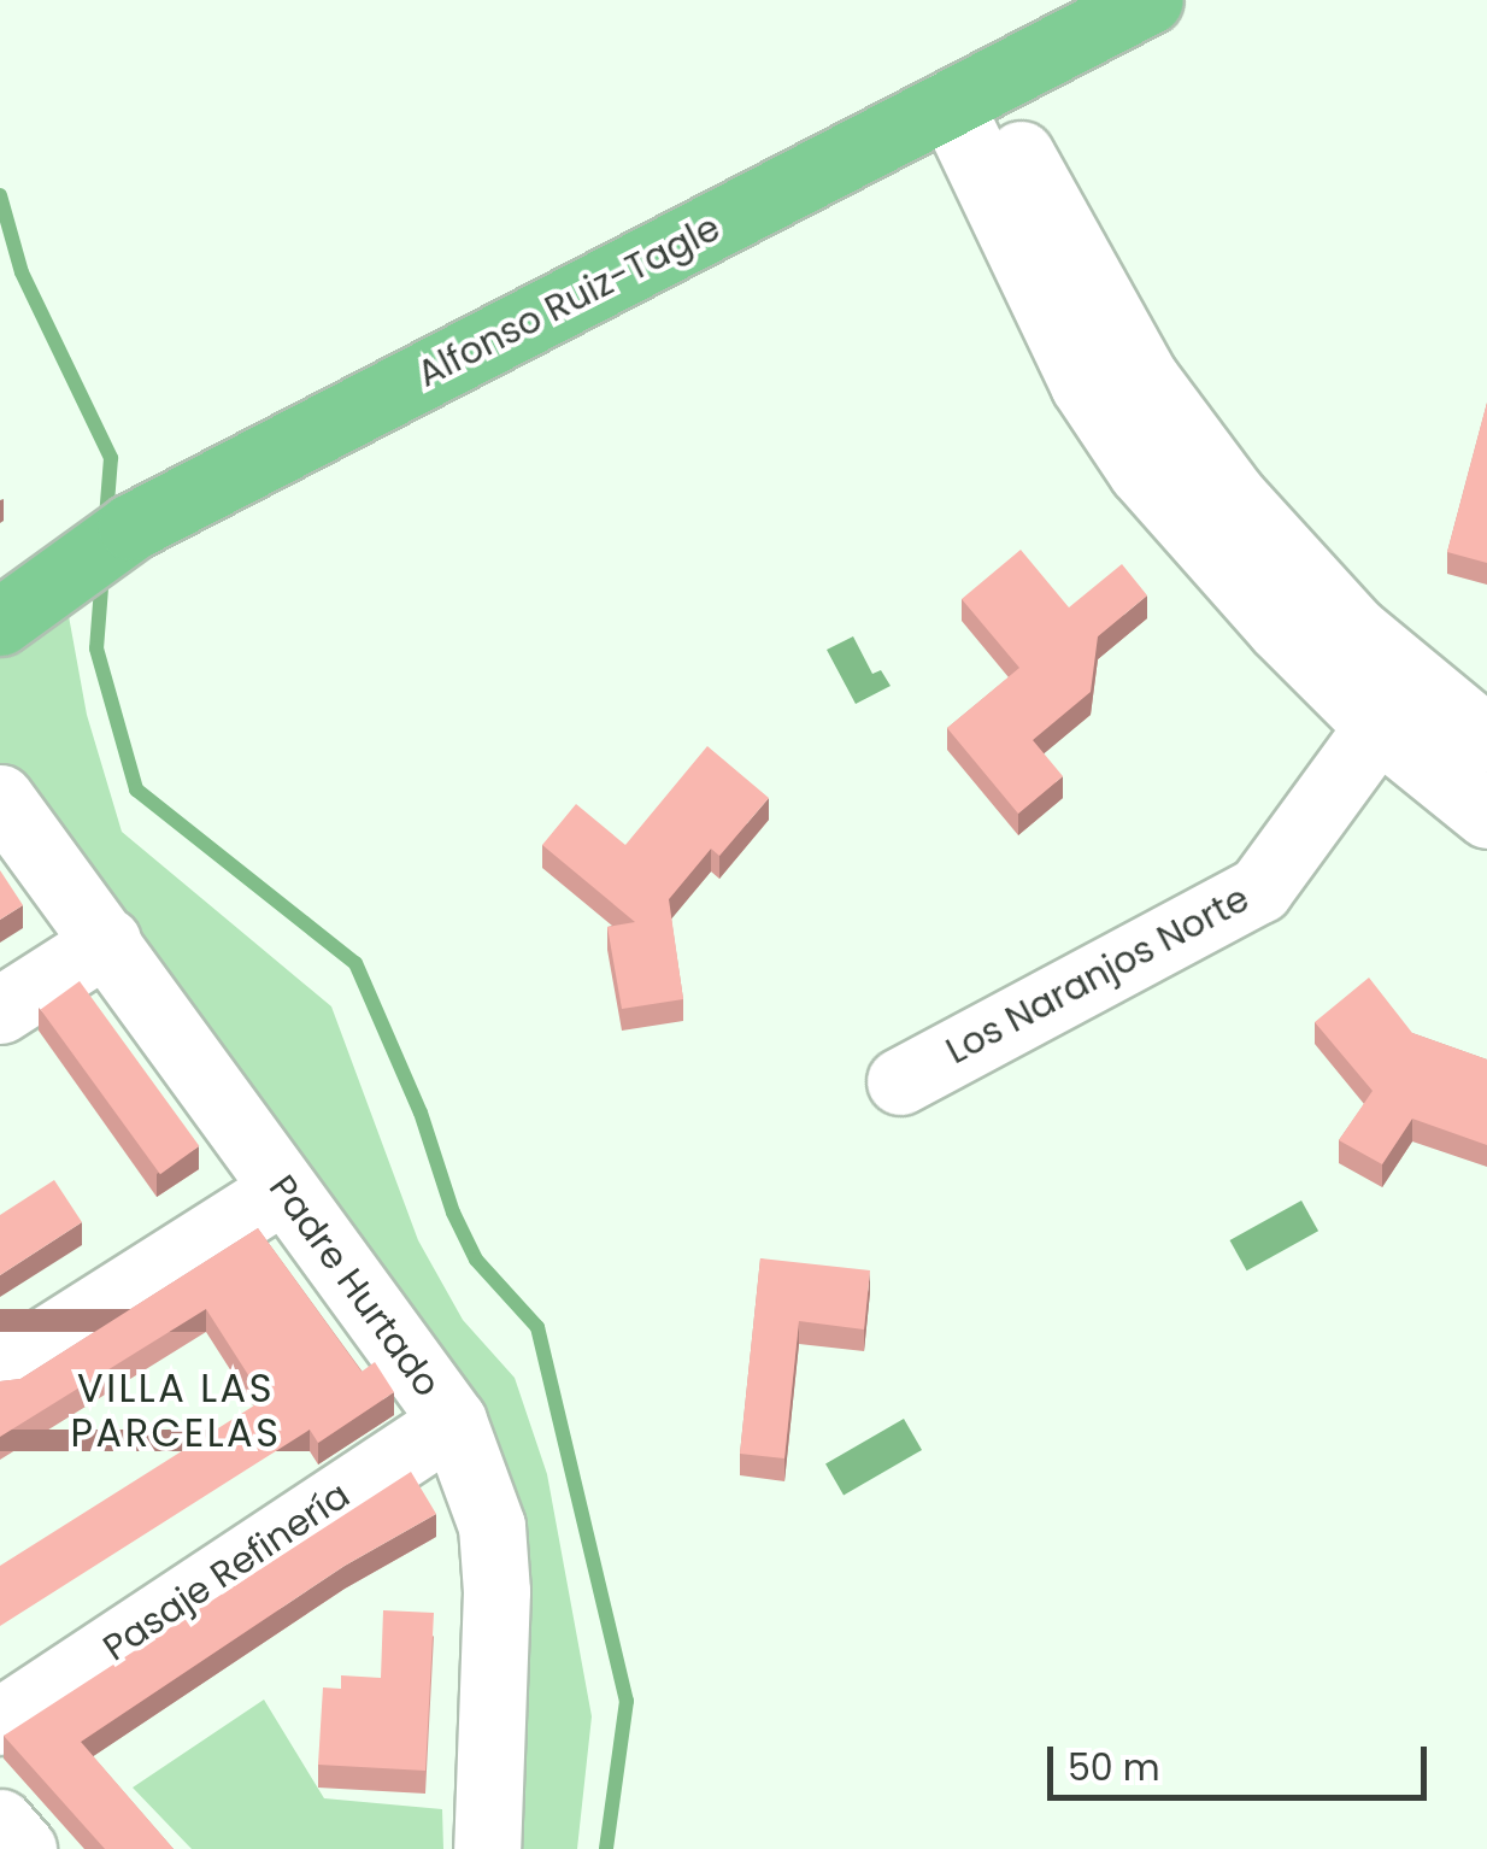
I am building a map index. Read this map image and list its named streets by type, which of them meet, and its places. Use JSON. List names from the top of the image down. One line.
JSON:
{"streets":{"main road":["Alfonso Ruiz-Tagle"],"street":["Los Naranjos Norte","Padre Hurtado","Pasaje Refinería"]},"crossings":[["Padre Hurtado","Pasaje Refinería"]],"districts":["VILLA LAS PARCELAS"],"scale_bar":"50 m"}
